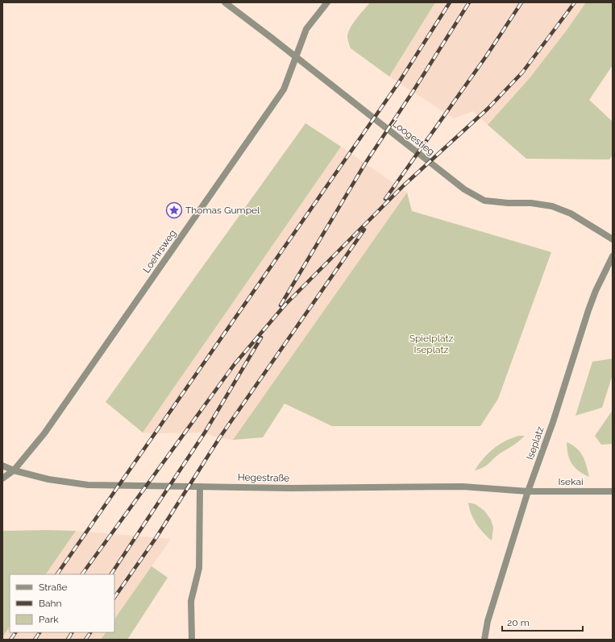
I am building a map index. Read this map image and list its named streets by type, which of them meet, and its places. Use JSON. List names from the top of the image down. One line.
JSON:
{"streets":{"street":["Loogestieg","Loehrsweg","Iseplatz","Hegestraße","Isekai"]},"crossings":[["Loogestieg","Loehrsweg"],["Loehrsweg","Hegestraße"],["Iseplatz","Hegestraße"],["Iseplatz","Isekai"],["Hegestraße","Isekai"]],"parks":["Spielplatz Iseplatz"],"places":{"place":["Thomas Gumpel"]},"legend":["Straße","Bahn","Park"],"scale_bar":"20 m"}
